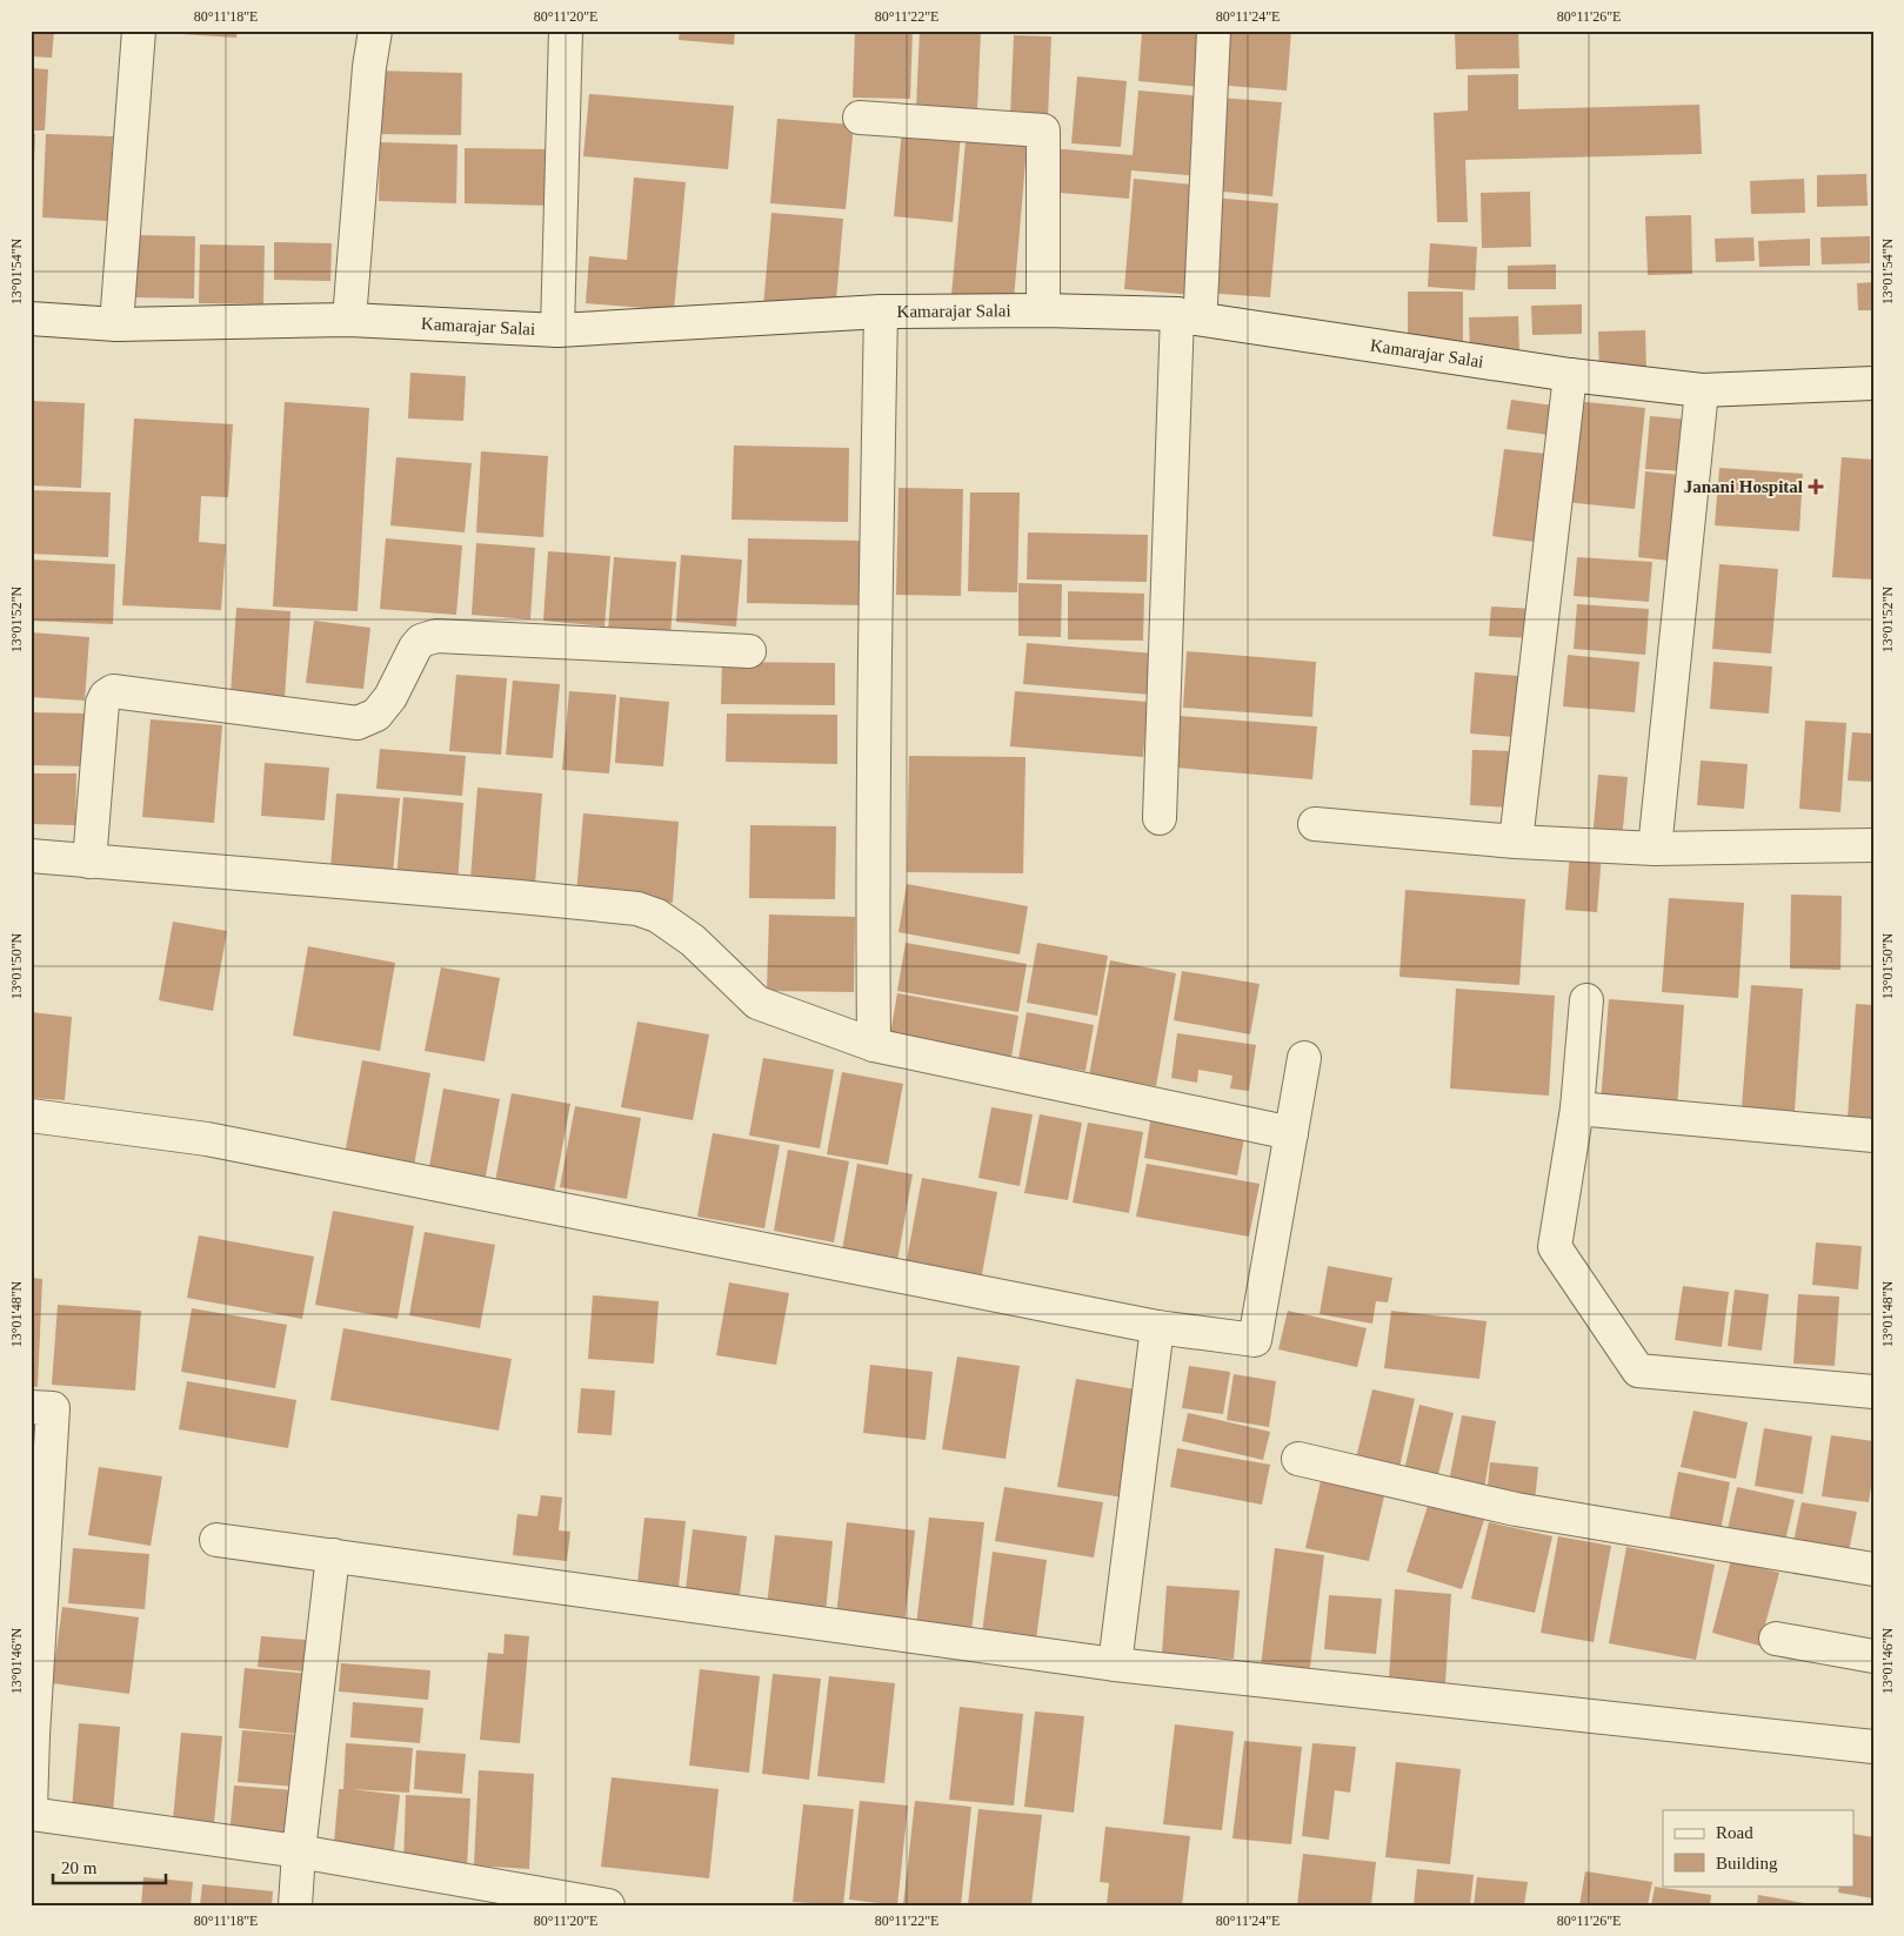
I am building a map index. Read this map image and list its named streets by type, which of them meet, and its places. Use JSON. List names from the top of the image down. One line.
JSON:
{"streets":{"street":["Kamarajar Salai"]},"places":{"health":["Janani Hospital"]},"legend":["Road","Building"],"scale_bar":"20 m","coordinates":["80°11'18\"E","80°11'20\"E","80°11'22\"E","80°11'24\"E","80°11'26\"E","13°01'54\"N","13°01'52\"N","13°01'50\"N","13°01'48\"N","13°01'46\"N"]}
